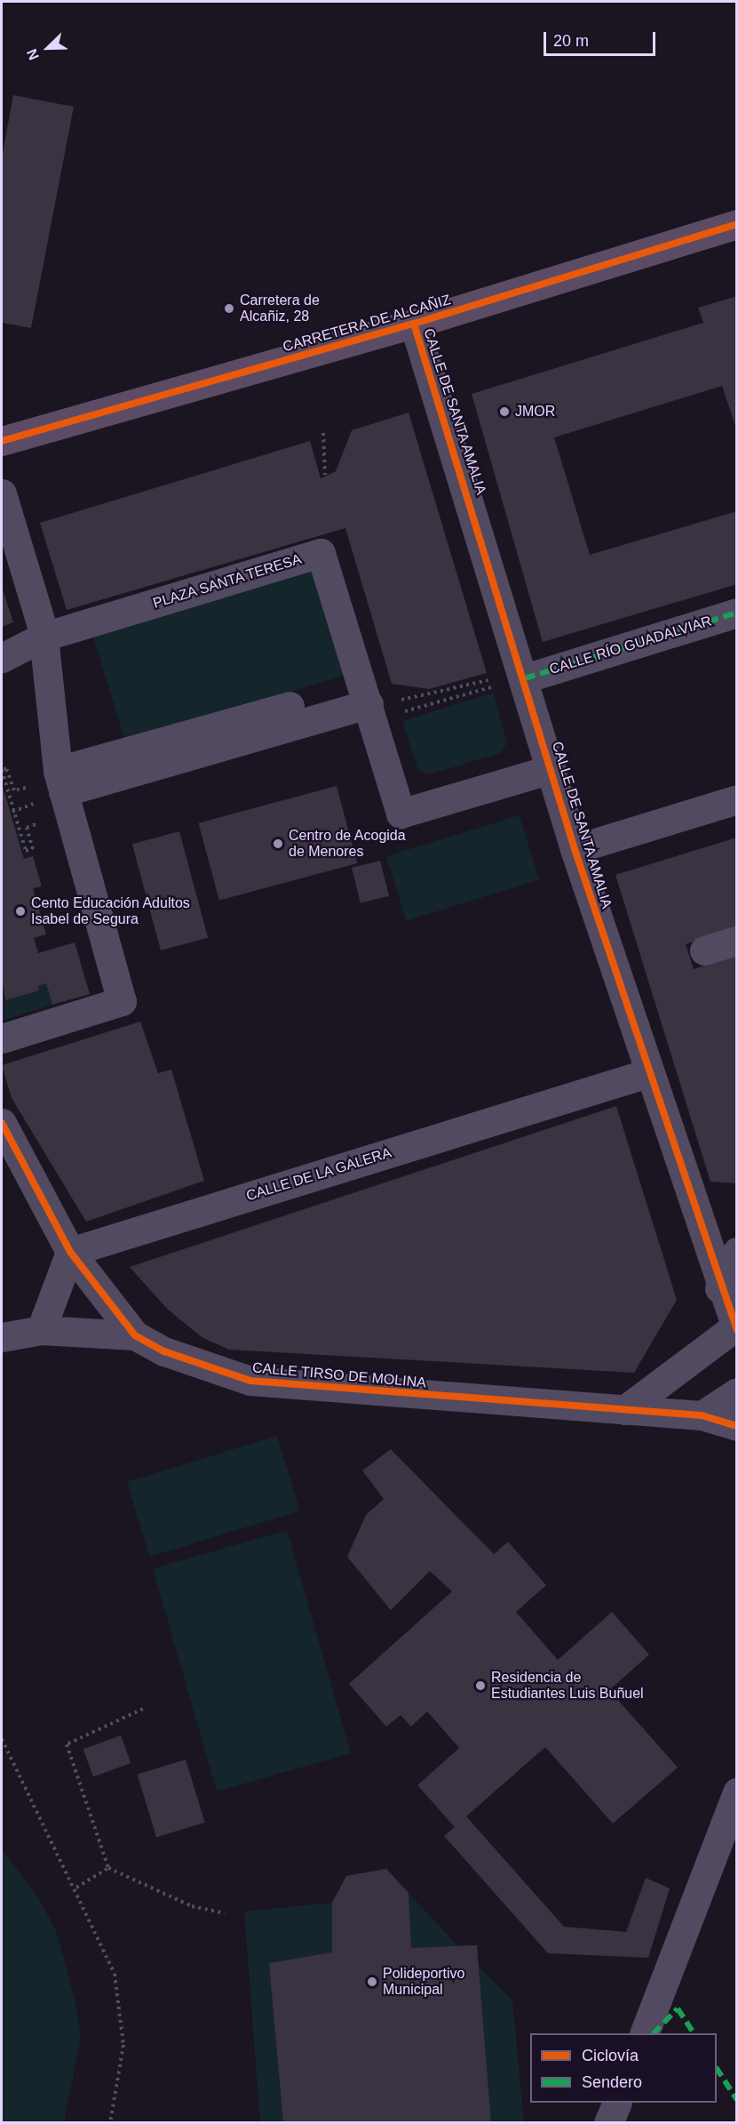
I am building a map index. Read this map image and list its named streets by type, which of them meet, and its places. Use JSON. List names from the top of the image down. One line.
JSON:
{"streets":{"main road":["CARRETERA DE ALCAÑIZ"],"street":["CALLE DE SANTA AMALIA","PLAZA SANTA TERESA","CALLE RÍO GUADALVIAR","CALLE DE LA GALERA","CALLE TIRSO DE MOLINA"]},"crossings":[["CARRETERA DE ALCAÑIZ","CALLE DE SANTA AMALIA"],["CALLE DE SANTA AMALIA","PLAZA SANTA TERESA"],["CALLE DE SANTA AMALIA","CALLE RÍO GUADALVIAR"],["CALLE DE SANTA AMALIA","CALLE DE LA GALERA"],["CALLE DE LA GALERA","CALLE TIRSO DE MOLINA"]],"places":["Carretera de Alcañiz, 28","JMOR","Centro de Acogida de Menores","Cento Educación Adultos Isabel de Segura","Residencia de Estudiantes Luis Buñuel","Polideportivo Municipal"],"legend":["Ciclovía","Sendero"],"scale_bar":"20 m","north":"bottom left"}
